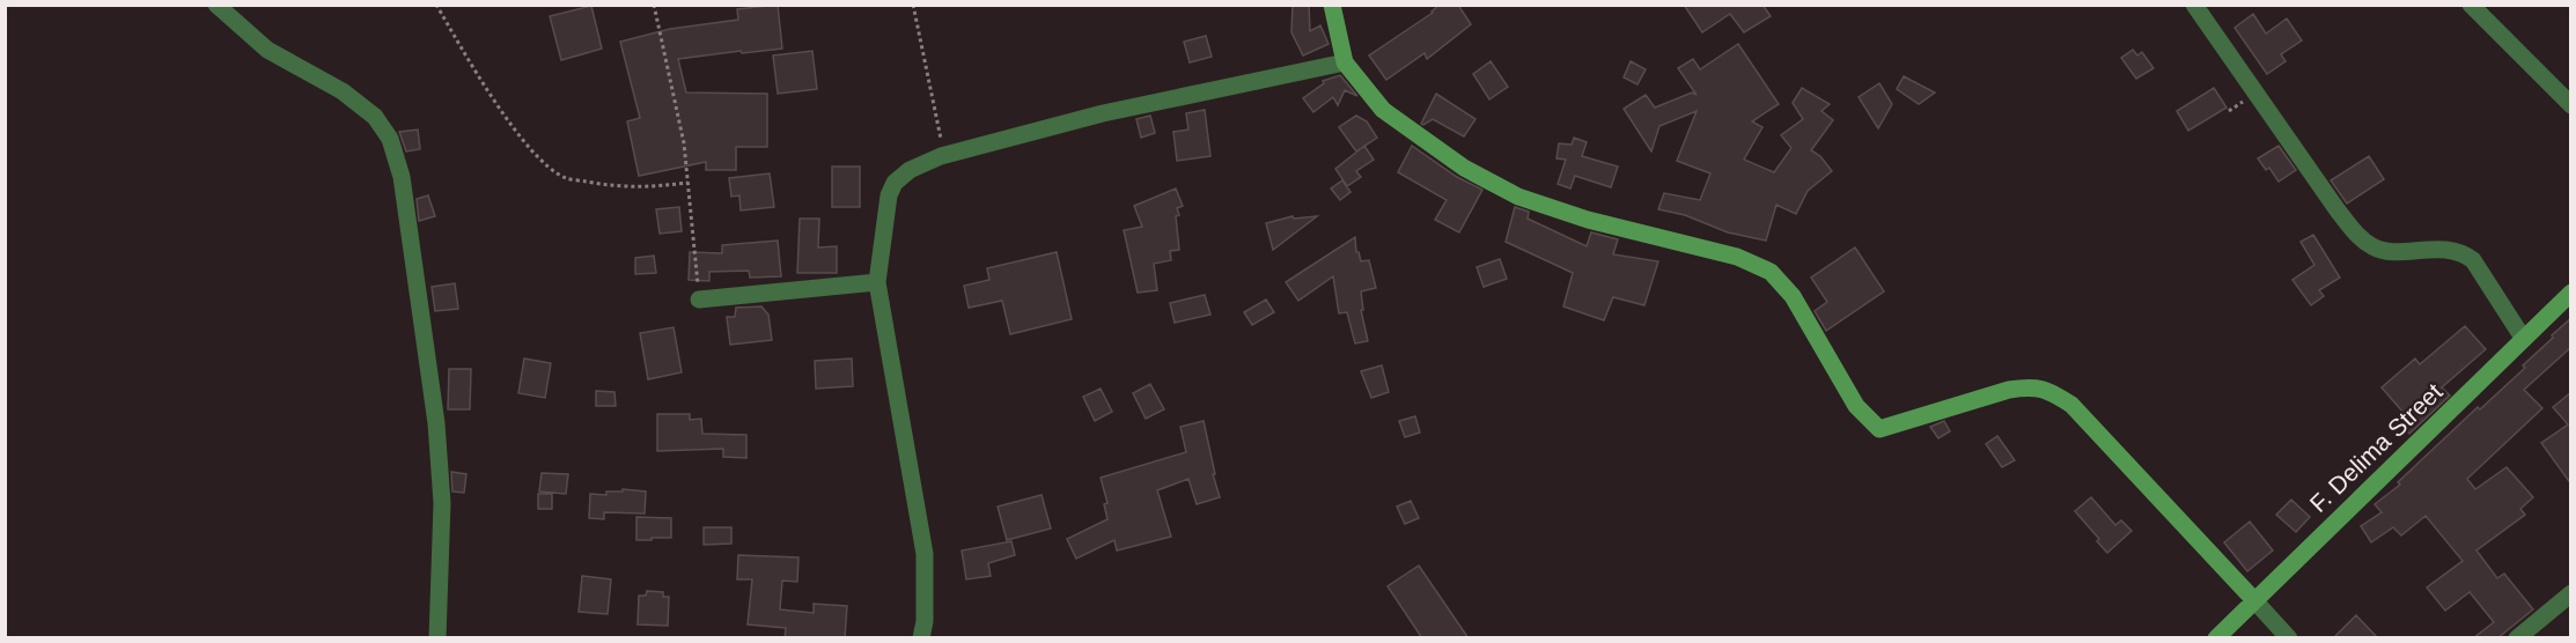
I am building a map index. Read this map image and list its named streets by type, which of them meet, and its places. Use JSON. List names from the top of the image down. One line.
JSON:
{"streets":{"street":["F. Delima Street"]}}
